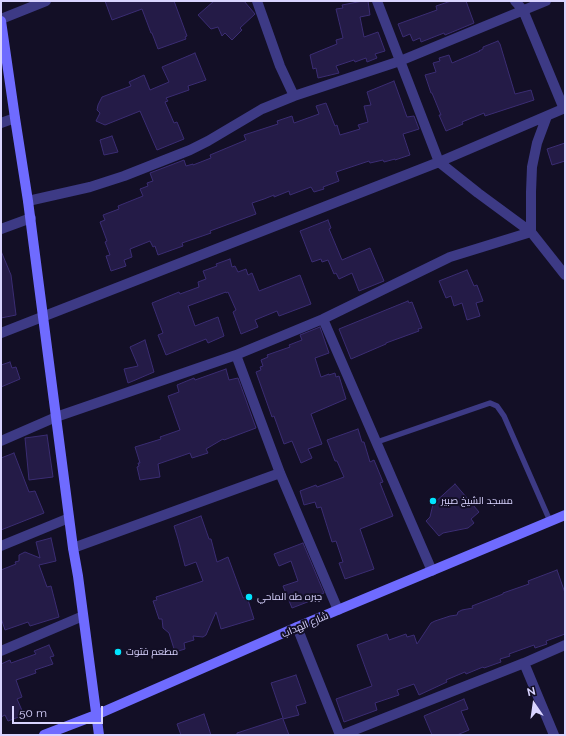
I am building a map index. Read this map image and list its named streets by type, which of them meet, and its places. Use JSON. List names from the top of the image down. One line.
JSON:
{"streets":{"street":["شارع الهداب"]},"places":["مسجد الشيخ صبير","جبره طه الماحي","مطعم فتوت"],"scale_bar":"50 m","north":"top"}
